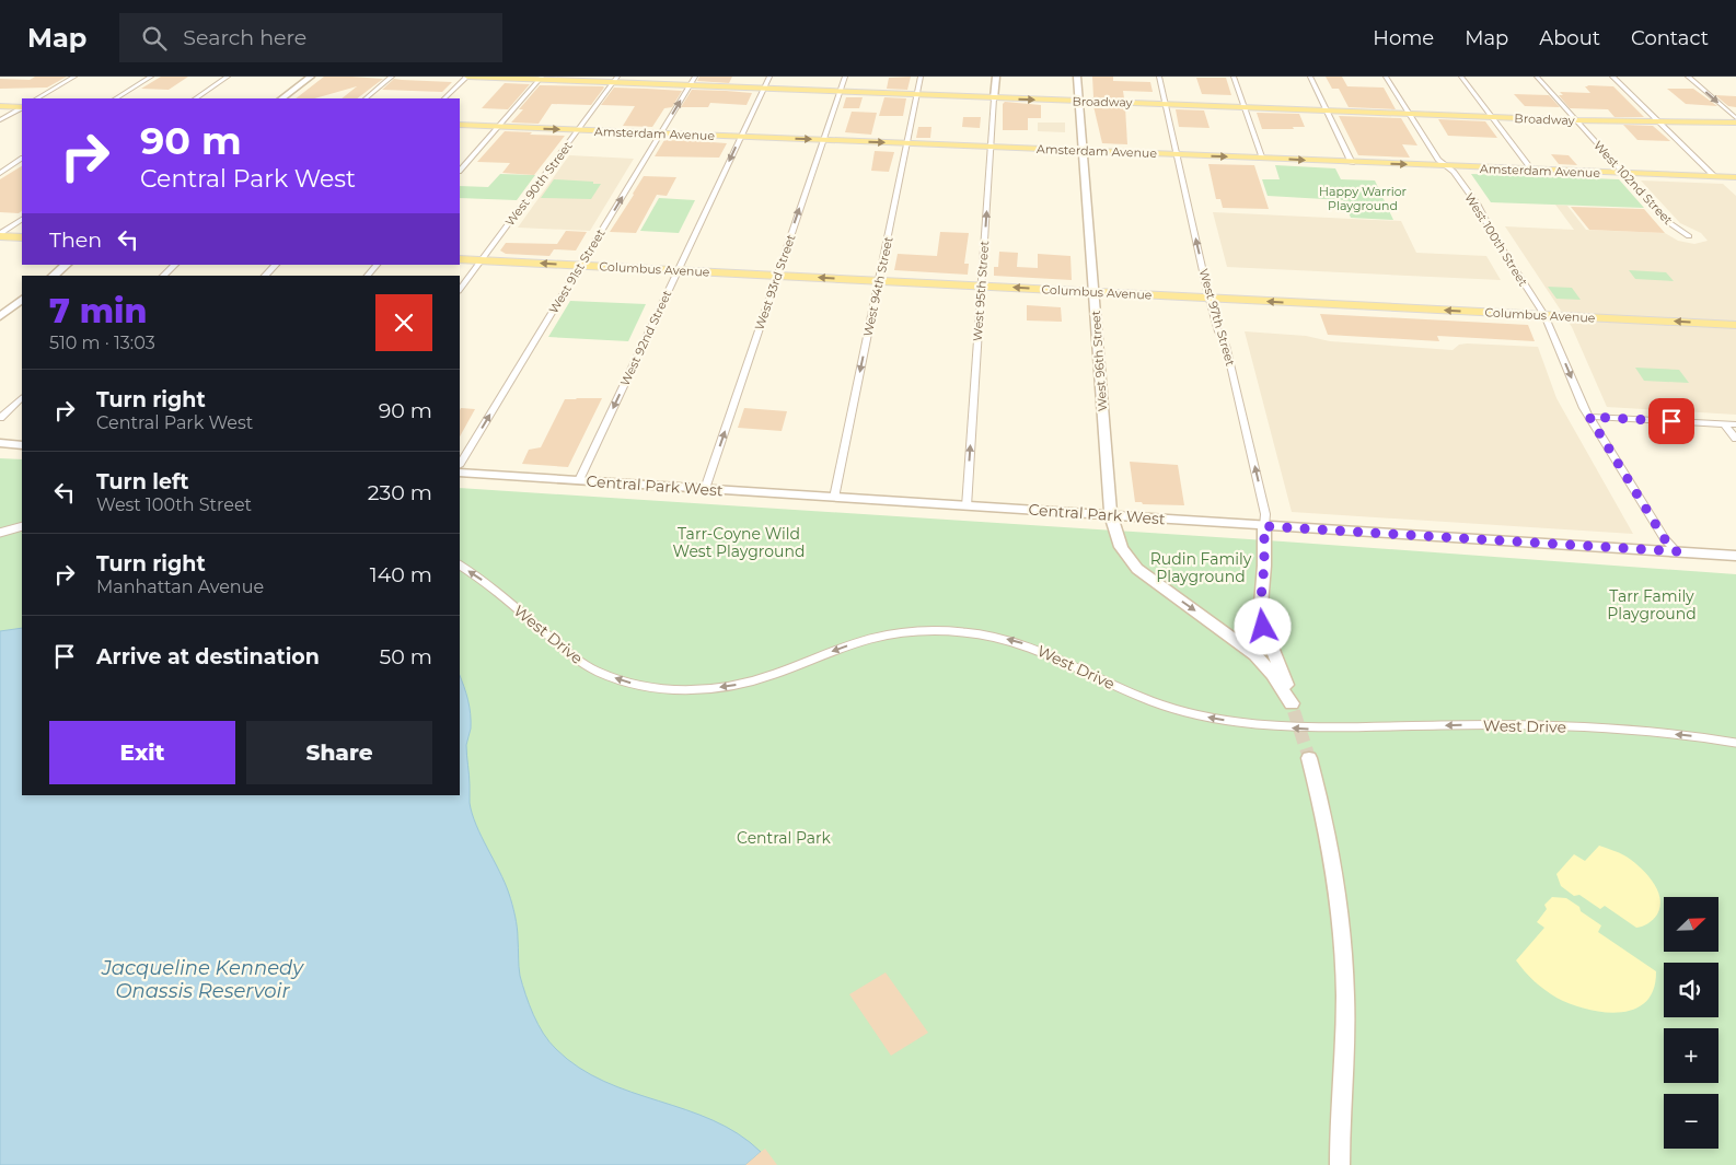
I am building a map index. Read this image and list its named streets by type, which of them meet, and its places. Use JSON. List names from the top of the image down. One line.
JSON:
{"streets":{"main road":["Broadway","Amsterdam Avenue","Columbus Avenue","West 95th Street","West 96th Street","Central Park West"],"street":["West 102nd Street","West 90th Street","West 100th Street","West 91st Street","West 93rd Street","West 94th Street","West 97th Street","West 92nd Street","West Drive"]},"crossings":[["Broadway","West 102nd Street"],["Broadway","West 90th Street"],["Broadway","West 100th Street"],["Broadway","West 91st Street"],["Broadway","West 93rd Street"],["Broadway","West 94th Street"],["Broadway","West 95th Street"],["Broadway","West 97th Street"],["Broadway","West 92nd Street"],["Broadway","West 96th Street"],["Amsterdam Avenue","West 102nd Street"],["Amsterdam Avenue","West 90th Street"],["Amsterdam Avenue","West 100th Street"],["Amsterdam Avenue","West 91st Street"],["Amsterdam Avenue","West 93rd Street"],["Amsterdam Avenue","West 94th Street"],["Amsterdam Avenue","West 95th Street"],["Amsterdam Avenue","West 97th Street"],["Amsterdam Avenue","West 92nd Street"],["Amsterdam Avenue","West 96th Street"],["West 90th Street","Columbus Avenue"],["West 100th Street","Columbus Avenue"],["West 100th Street","Central Park West"],["Columbus Avenue","West 91st Street"],["Columbus Avenue","West 93rd Street"],["Columbus Avenue","West 94th Street"],["Columbus Avenue","West 95th Street"],["Columbus Avenue","West 97th Street"],["Columbus Avenue","West 92nd Street"],["Columbus Avenue","West 96th Street"],["West 93rd Street","Central Park West"],["West 94th Street","Central Park West"],["West 95th Street","Central Park West"],["West 97th Street","West 96th Street"],["West 97th Street","Central Park West"],["West 92nd Street","Central Park West"],["West 96th Street","Central Park West"]],"one_way":["Amsterdam Avenue","Columbus Avenue","West 91st Street","West 93rd Street","West 94th Street","West 95th Street","West 97th Street","West 92nd Street","West Drive"],"water":["Jacqueline Kennedy Onassis Reservoir"],"parks":["Happy Warrior Playground","Tarr-Coyne Wild West Playground","Rudin Family Playground","Tarr Family Playground","Central Park"],"north":"top right","page":{"header":"Map","search":"Search here","nav":["Home","Map","About","Contact"],"turn":["90 m","Central Park West"],"then":"Then","heading":["7 min","510 m · 13:03"],"list":[{"name":"Turn right","note":"Central Park West","value":"90 m"},{"name":"Turn left","note":"West 100th Street","value":"230 m"},{"name":"Turn right","note":"Manhattan Avenue","value":"140 m"},{"name":"Arrive at destination","value":"50 m"}],"buttons":["Exit","Share"],"map_buttons":["+","−"]}}
